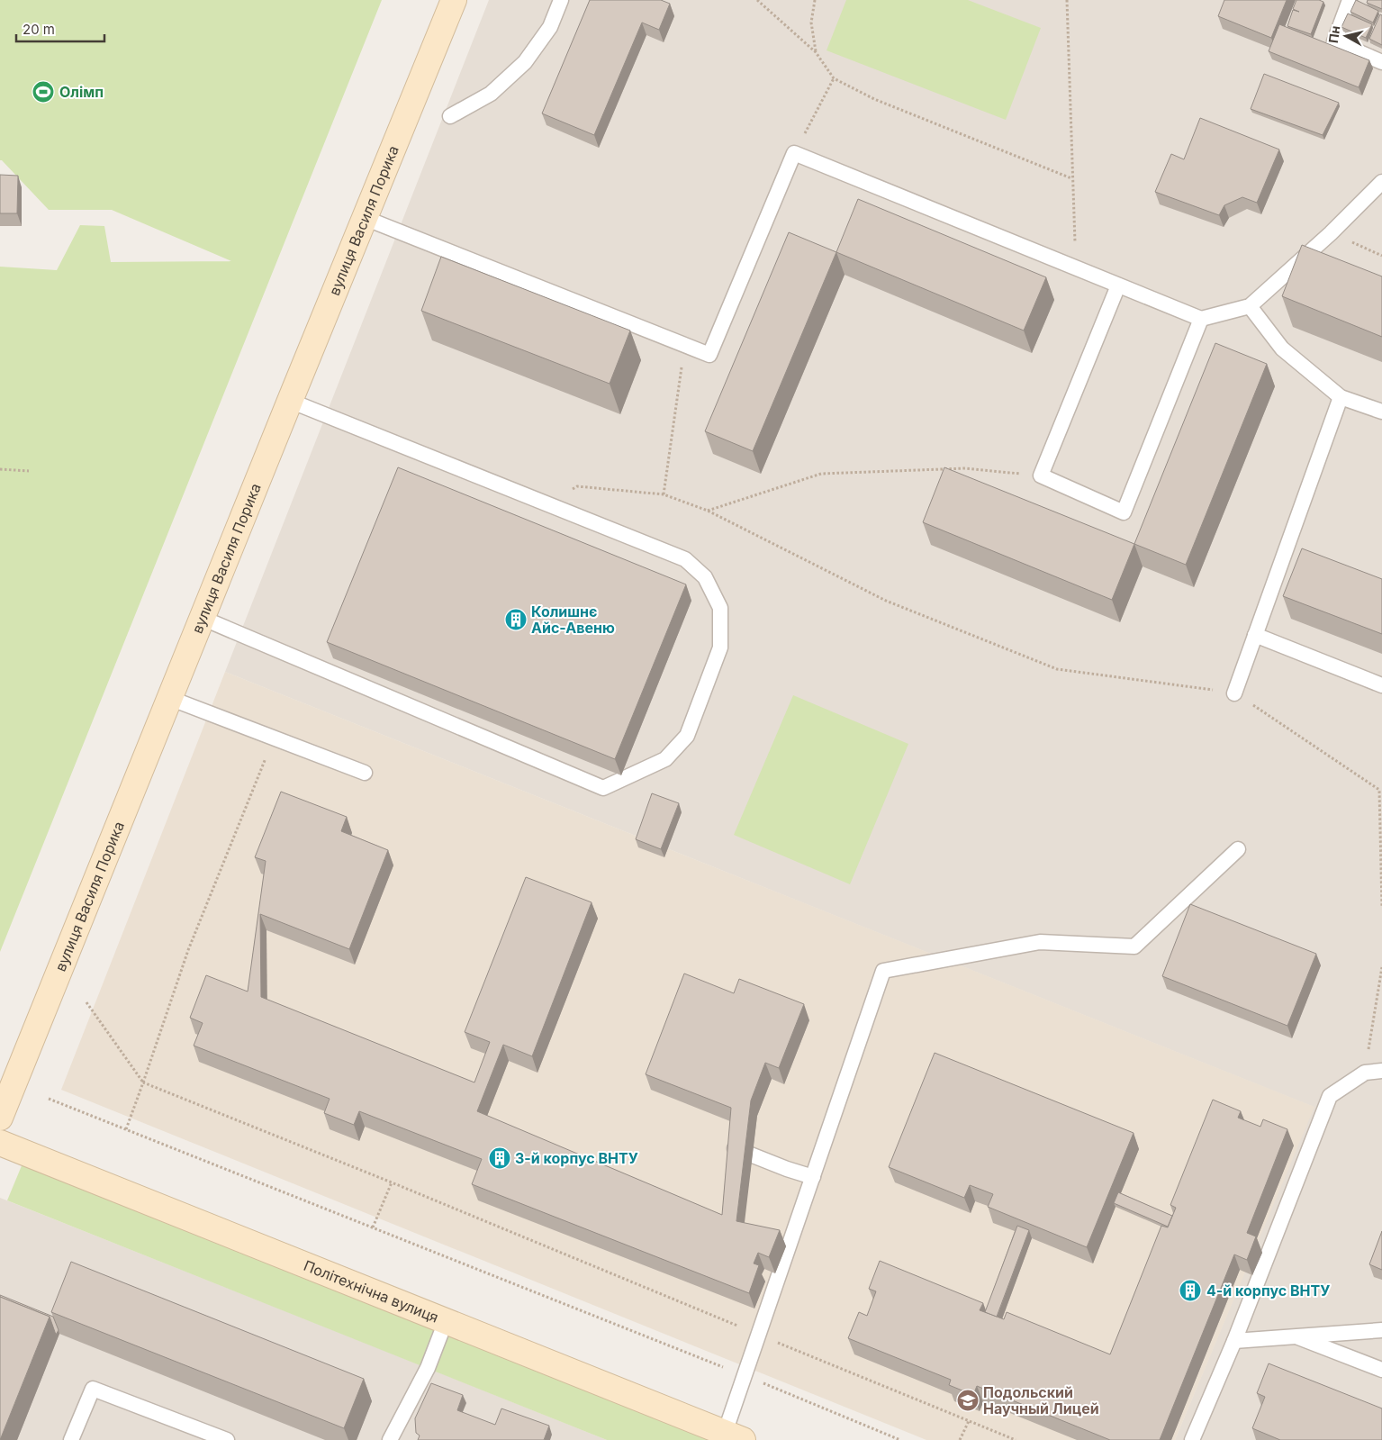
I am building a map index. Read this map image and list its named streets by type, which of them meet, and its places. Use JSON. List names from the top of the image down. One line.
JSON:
{"streets":{"street":["вулиця Василя Порика","Політехнічна вулиця"]},"places":{"sports":["Олімп"],"building":["Колишнє Айс-Авеню","3-й корпус ВНТУ","4-й корпус ВНТУ"],"school or university":["Подольский Научный Лицей"]},"scale_bar":"20 m","north":"left"}
